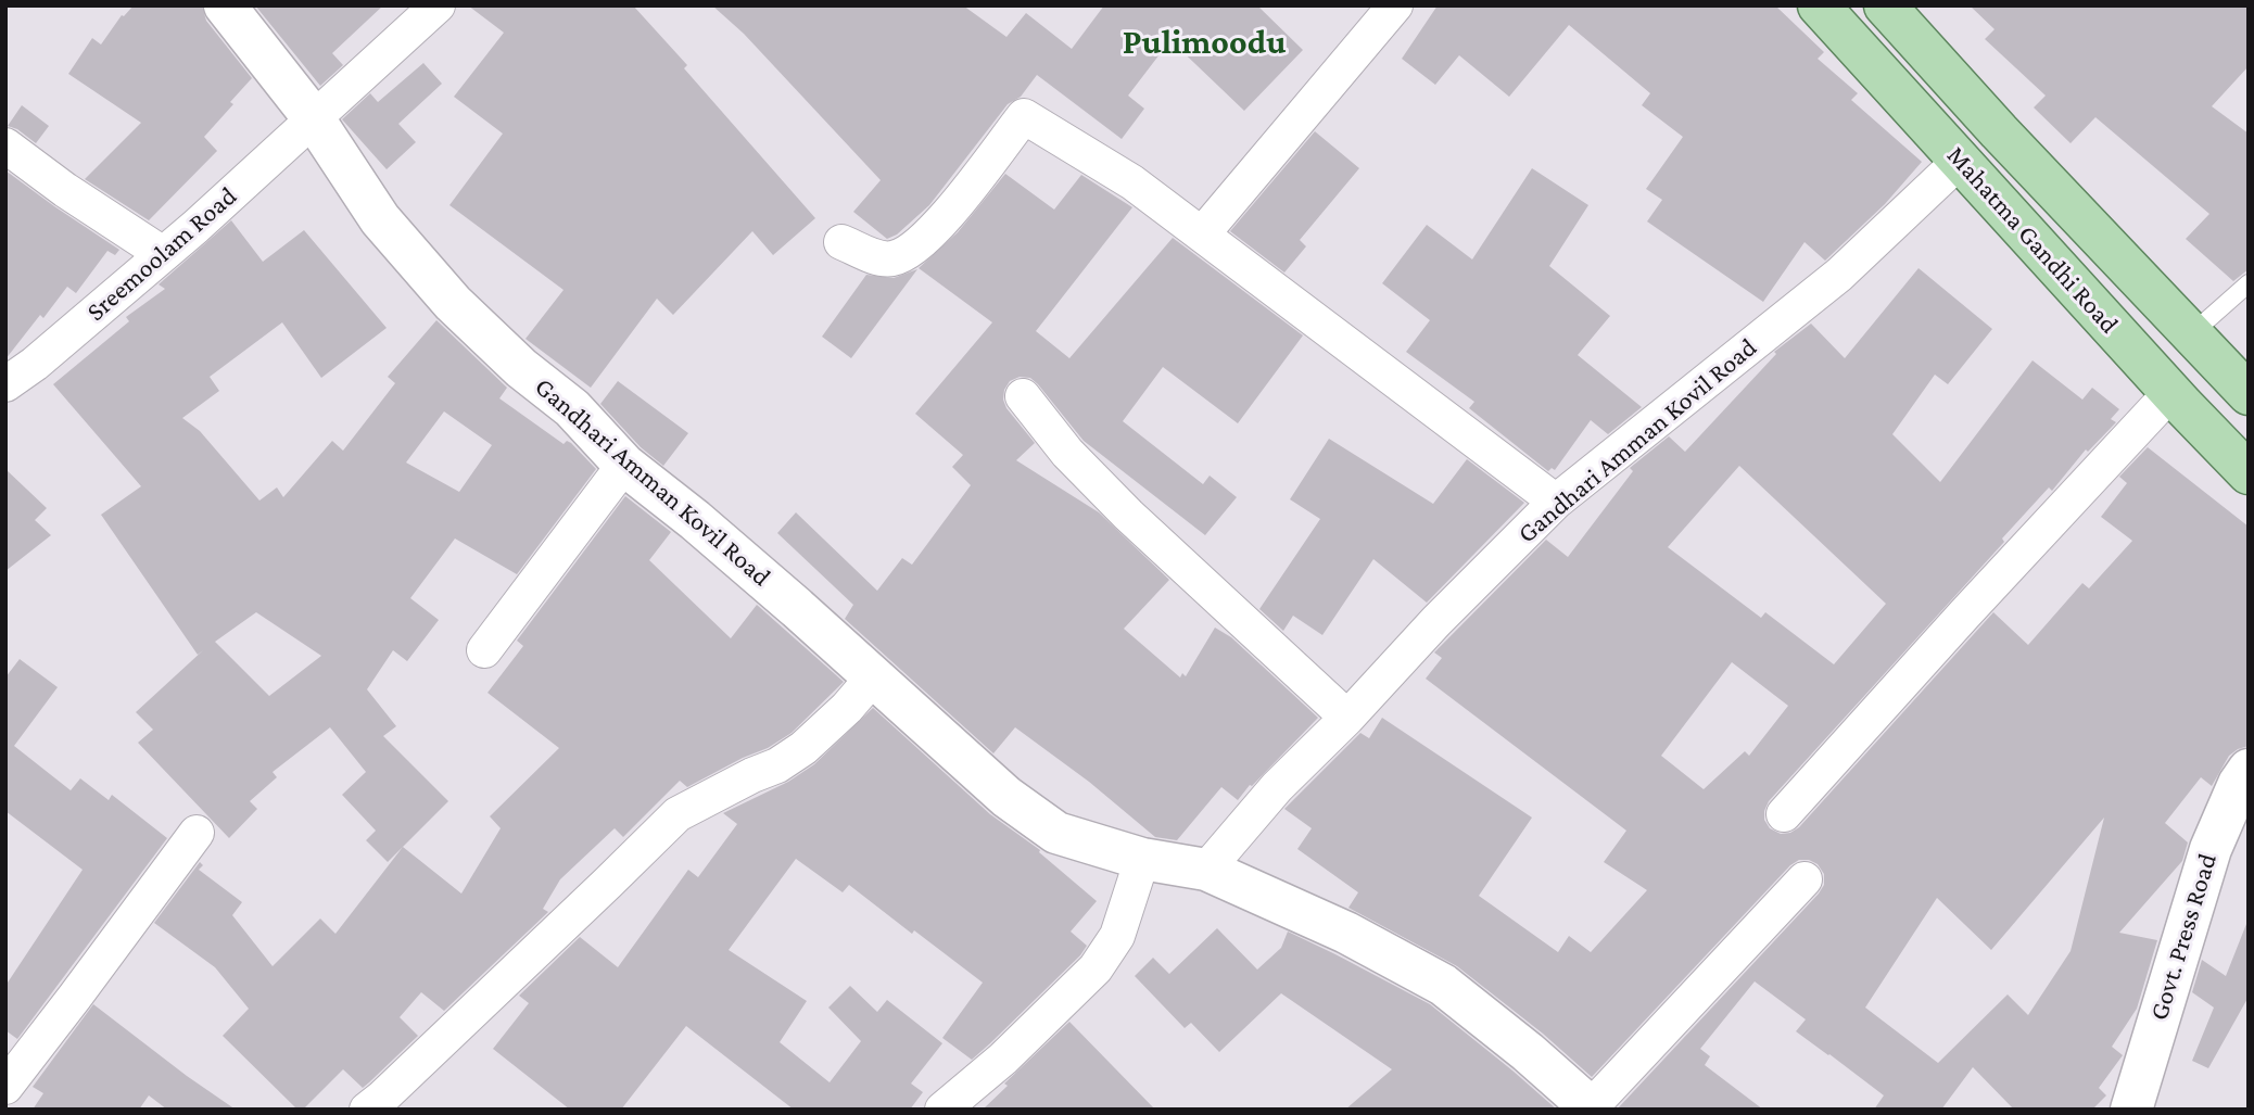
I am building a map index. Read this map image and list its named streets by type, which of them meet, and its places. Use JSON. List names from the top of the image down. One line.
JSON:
{"streets":{"main road":["Mahatma Gandhi Road"],"street":["Sreemoolam Road","Gandhari Amman Kovil Road","Govt. Press Road"]},"crossings":[["Mahatma Gandhi Road","Gandhari Amman Kovil Road"],["Sreemoolam Road","Gandhari Amman Kovil Road"]],"districts":["Pulimoodu"]}
